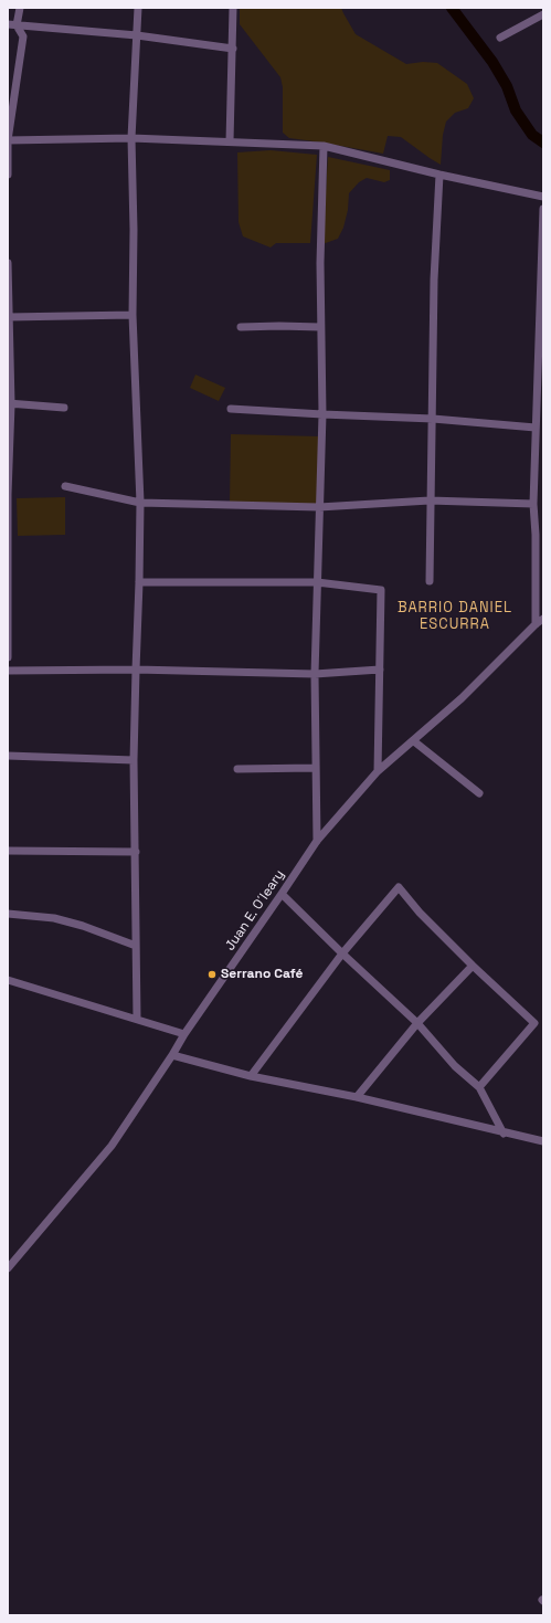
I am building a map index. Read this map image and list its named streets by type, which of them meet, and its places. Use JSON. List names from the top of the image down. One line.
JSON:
{"streets":{"street":["Juan E. O´leary"]},"districts":["BARRIO DANIEL ESCURRA"],"places":["Serrano Café"]}
